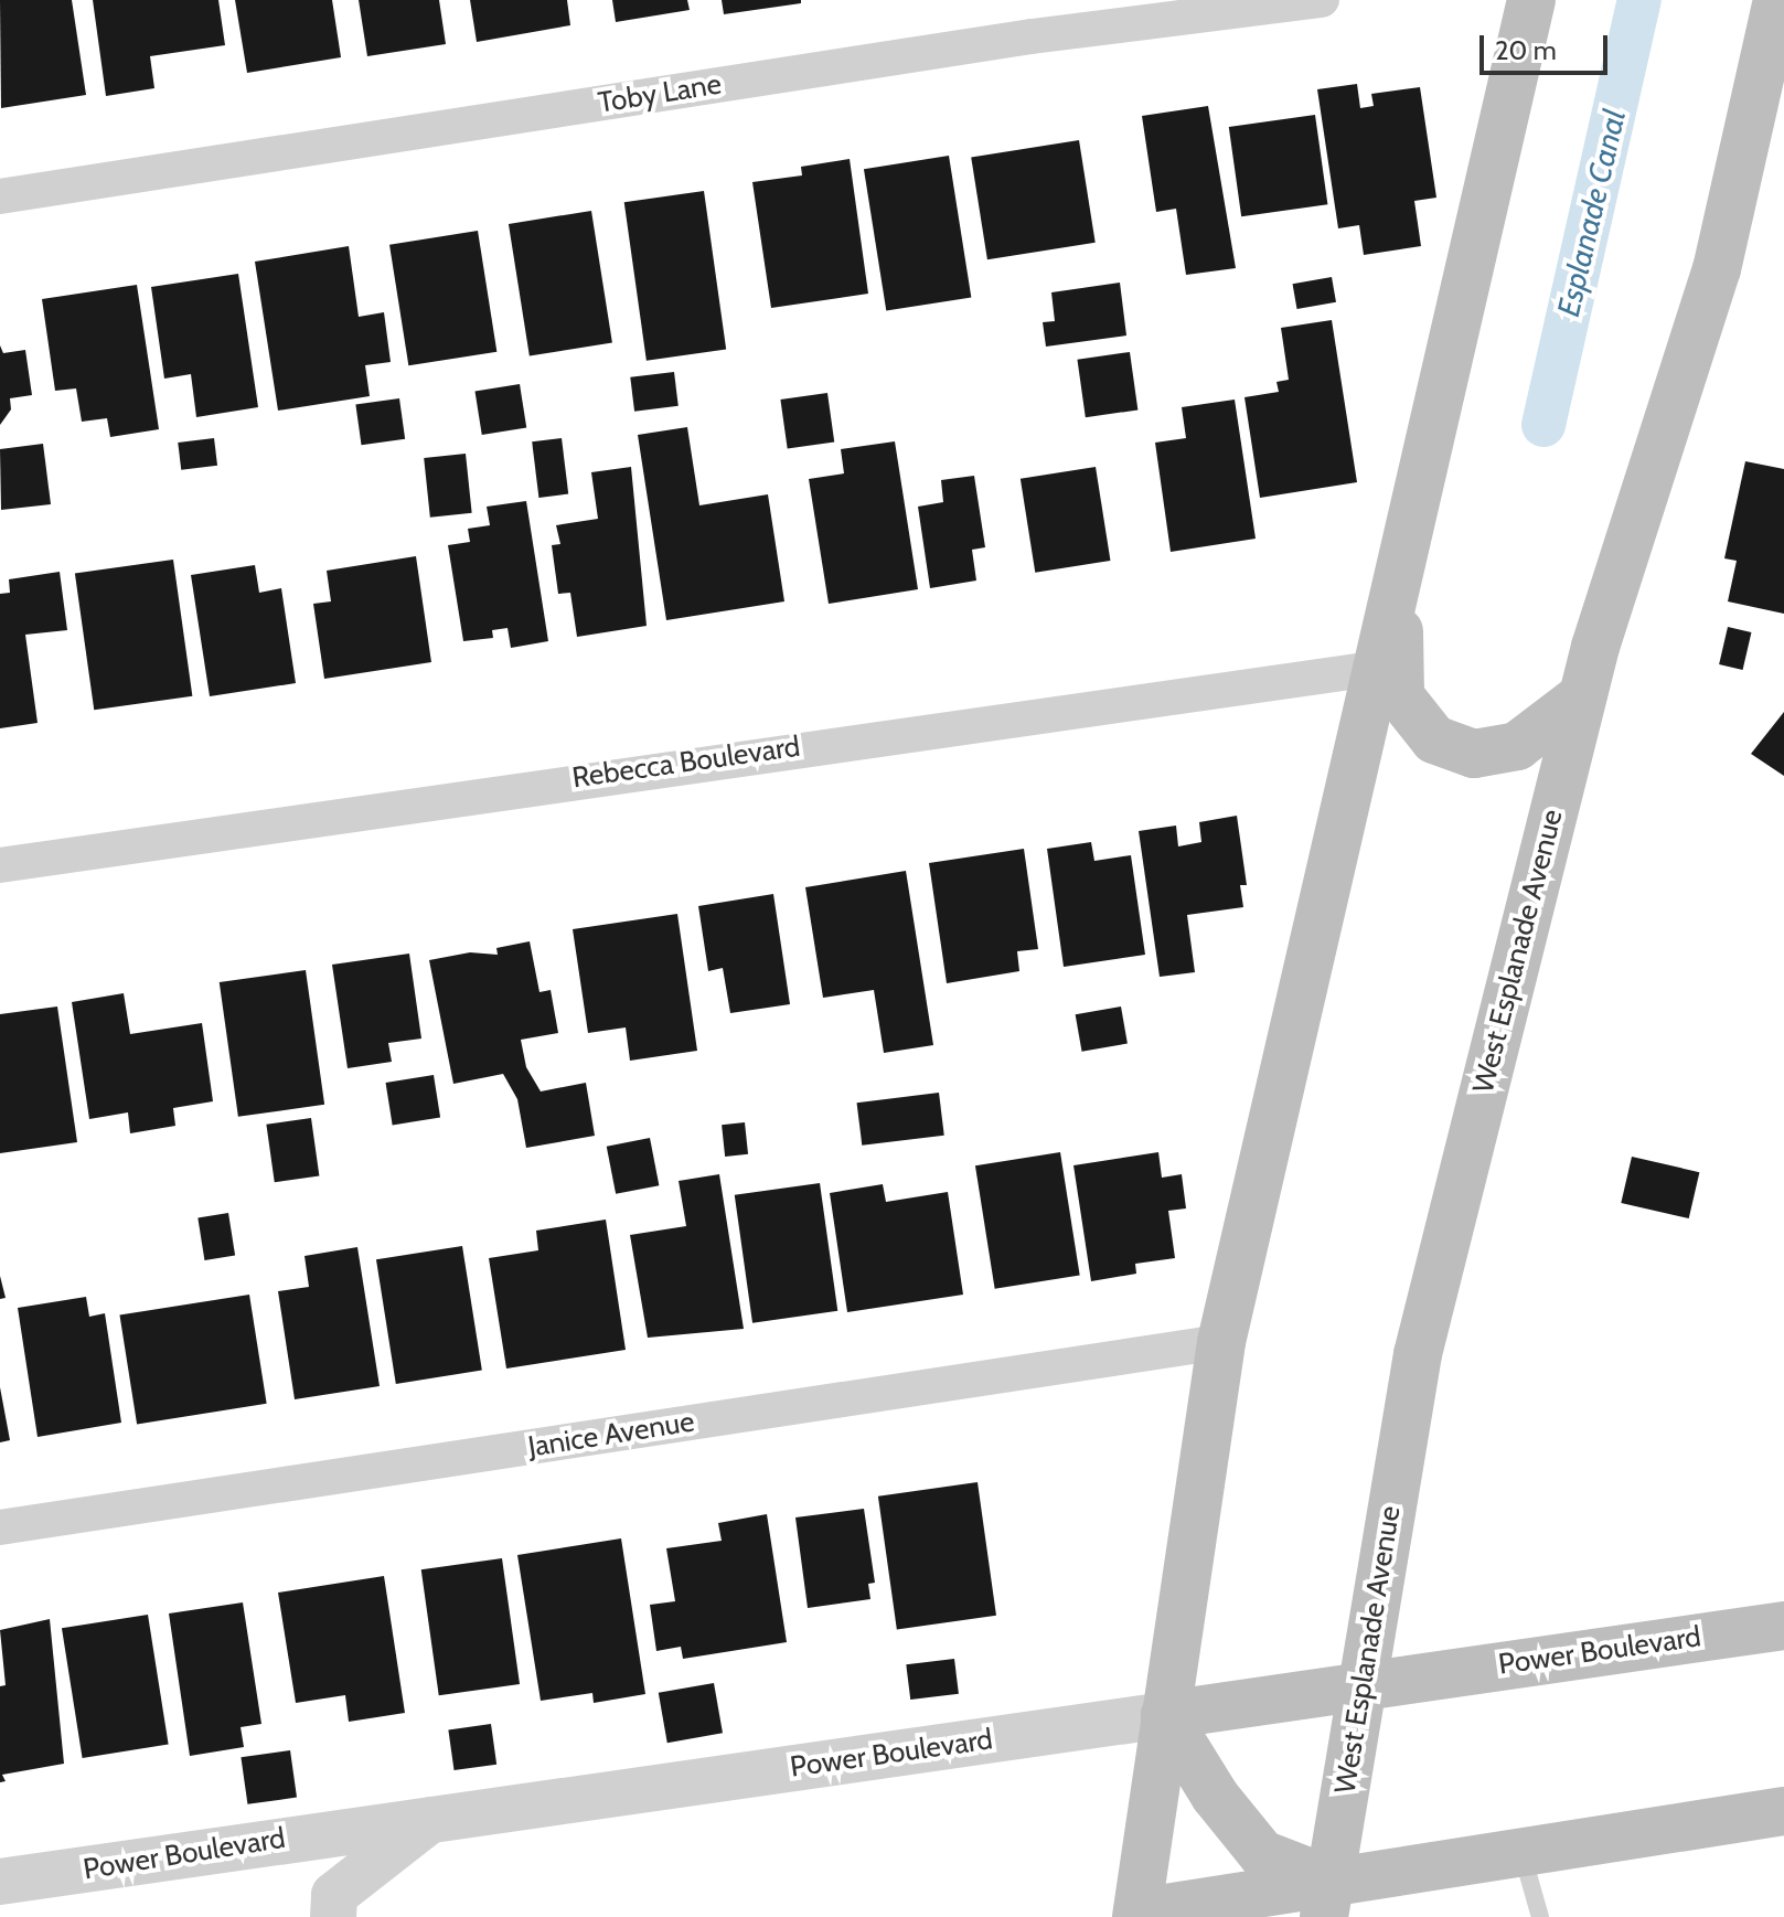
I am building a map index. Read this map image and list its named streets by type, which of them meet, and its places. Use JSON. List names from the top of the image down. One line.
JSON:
{"streets":{"main road":["West Esplanade Avenue","Power Boulevard"],"street":["Toby Lane","Rebecca Boulevard","Janice Avenue"]},"crossings":[["West Esplanade Avenue","Power Boulevard"]],"water":["Esplanade Canal"],"scale_bar":"20 m"}
